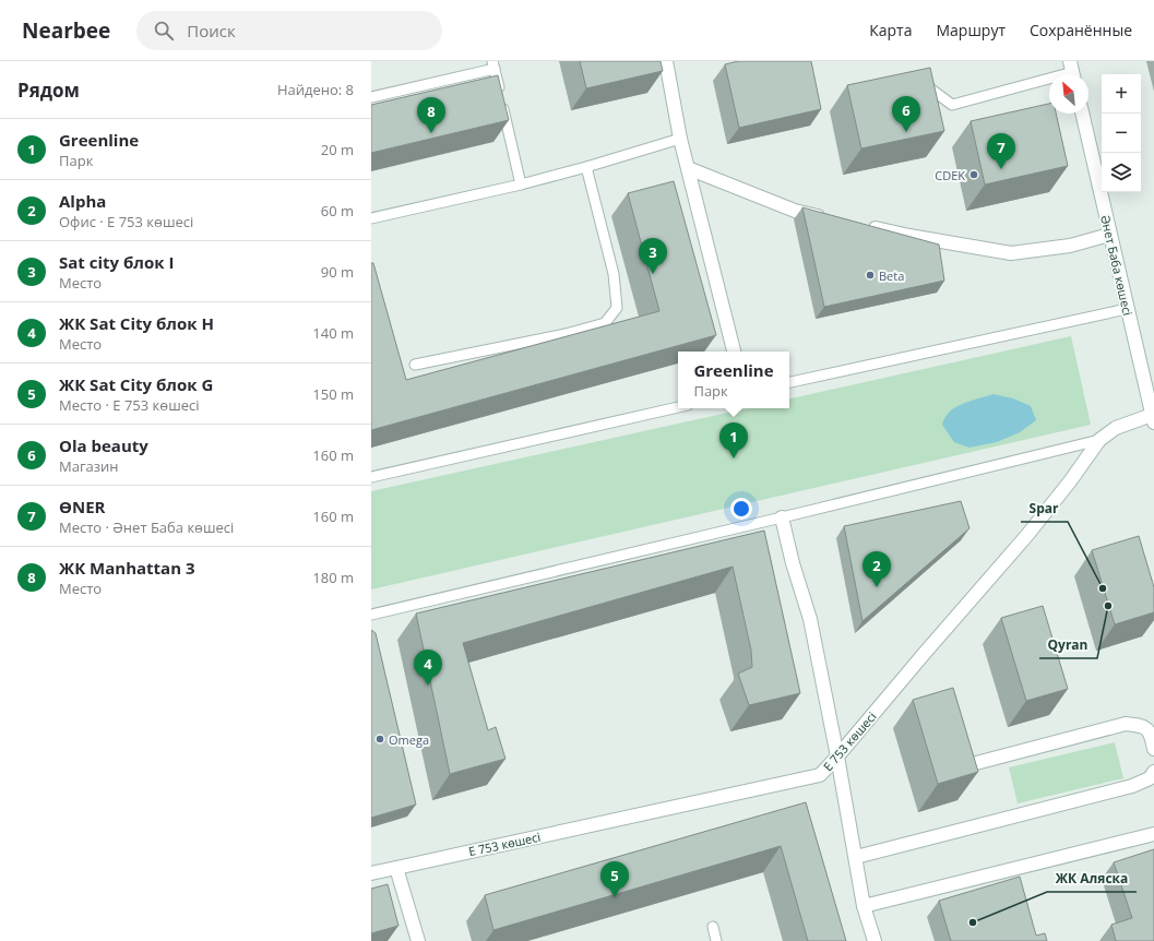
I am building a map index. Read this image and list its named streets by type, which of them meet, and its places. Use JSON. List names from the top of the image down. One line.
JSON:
{"streets":{"street":["Әнет Баба көшесі","Е 753 көшесі"]},"crossings":[["Әнет Баба көшесі","Е 753 көшесі"]],"places":["CDEK","Beta","Spar","Qyran","Omega","ЖК Аляска"],"north":"top left","page":{"header":"Nearbee","search":"Поиск","nav":["Карта","Маршрут","Сохранённые"],"heading":["Рядом","Найдено: 8"],"map_buttons":["+","−"],"pins":["6","8","7","3","1","2","4","5"],"list":[{"mark":"1","name":"Greenline","note":"Парк","value":"20 m"},{"mark":"2","name":"Alpha","note":"Офис · Е 753 көшесі","value":"60 m"},{"mark":"3","name":"Sat city блок I","note":"Место","value":"90 m"},{"mark":"4","name":"ЖК Sat City блок H","note":"Место","value":"140 m"},{"mark":"5","name":"ЖК Sat City блок G","note":"Место · Е 753 көшесі","value":"150 m"},{"mark":"6","name":"Ola beauty","note":"Магазин","value":"160 m"},{"mark":"7","name":"ӨNER","note":"Место · Әнет Баба көшесі","value":"160 m"},{"mark":"8","name":"ЖК Manhattan 3","note":"Место","value":"180 m"}],"popup":["Greenline","Парк"]}}
